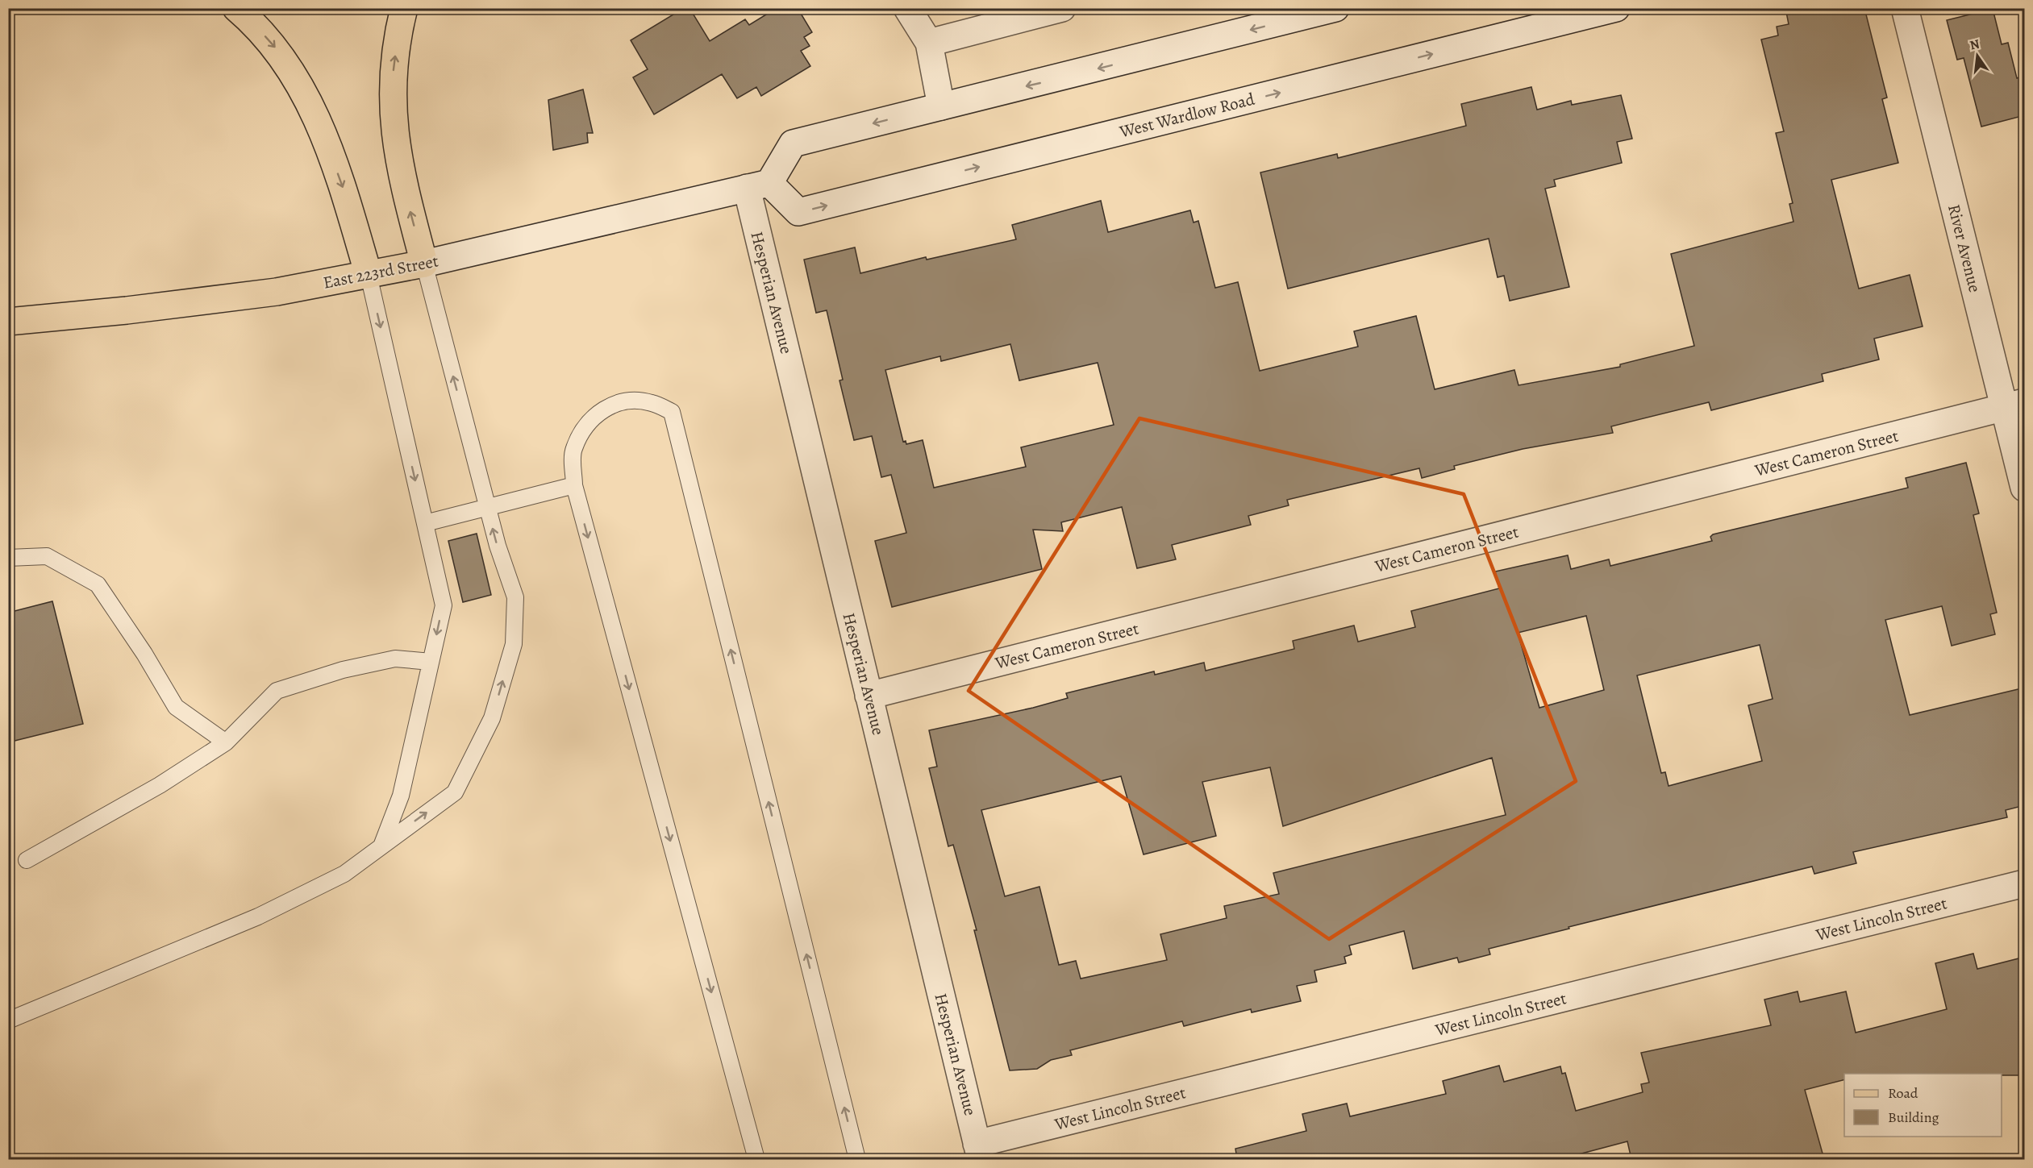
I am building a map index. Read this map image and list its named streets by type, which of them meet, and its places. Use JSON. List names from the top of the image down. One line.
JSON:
{"streets":{"main road":["East 223rd Street"],"street":["West Wardlow Road","River Avenue","Hesperian Avenue","West Cameron Street","West Lincoln Street"]},"crossings":[["West Wardlow Road","East 223rd Street"],["West Wardlow Road","Hesperian Avenue"],["River Avenue","West Cameron Street"],["East 223rd Street","Hesperian Avenue"],["Hesperian Avenue","West Cameron Street"],["Hesperian Avenue","West Lincoln Street"]],"legend":["Road","Building"],"north":"top"}
